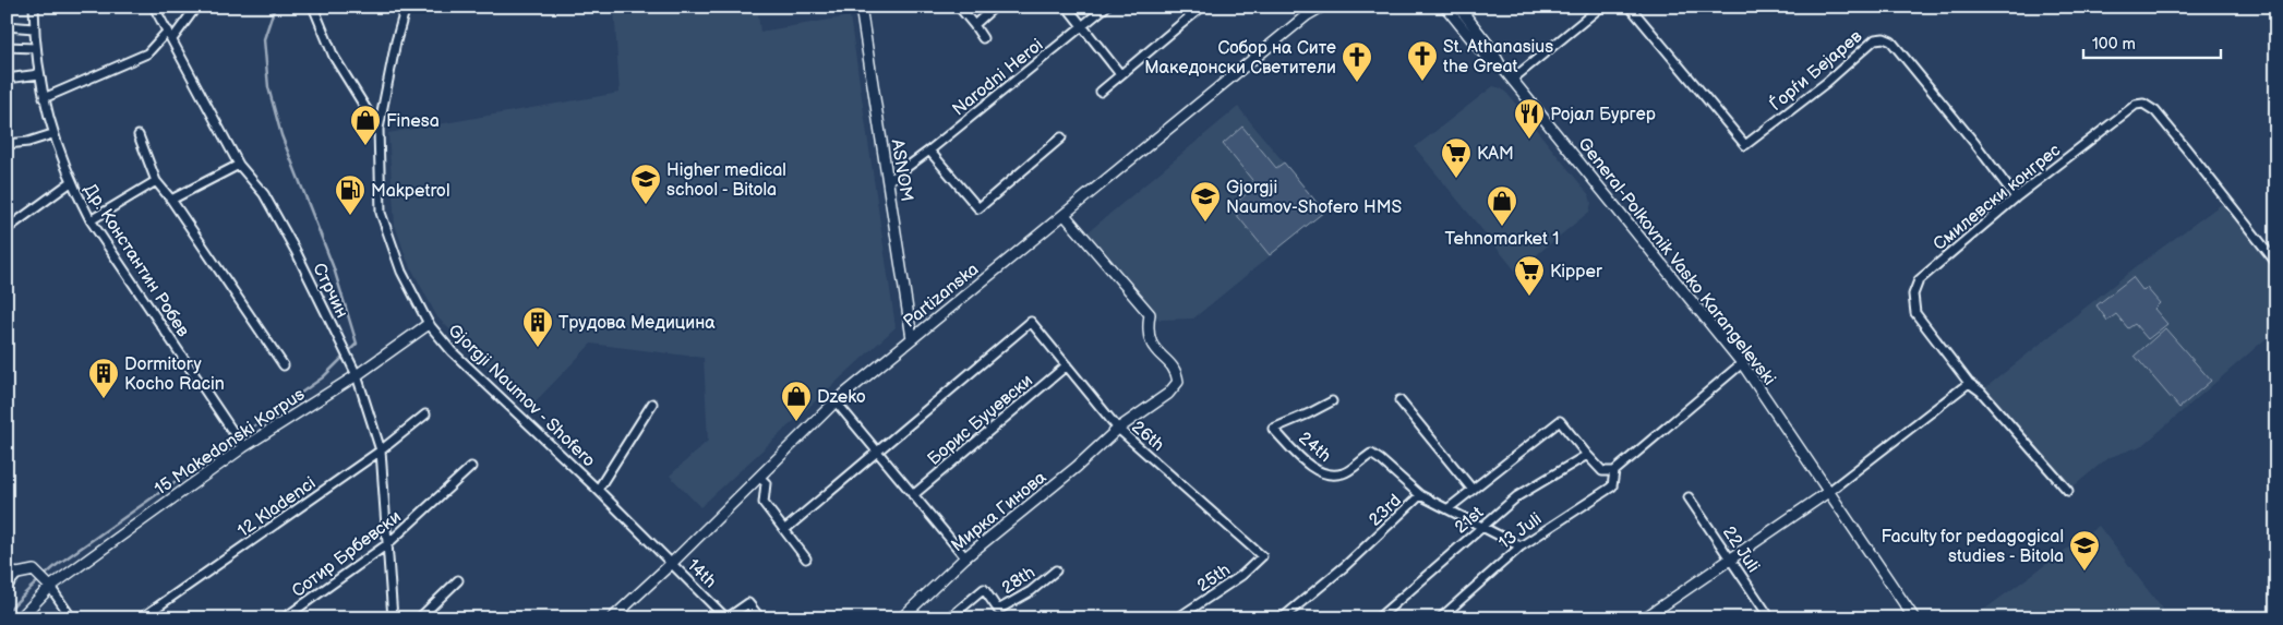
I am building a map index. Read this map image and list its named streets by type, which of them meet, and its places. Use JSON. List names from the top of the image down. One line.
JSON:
{"streets":{"street":["Ѓорѓи Бејарев","Narodni Heroi","ASNOM","Смилевски конгрес","Др. Константин Робев","General-Polkovnik Vasko Karangelevski","Стрчин","Partizanska","Gjorgji Naumov - Shofero","Борис Буџевски","26th","15 Makedonski Korpus","24th","12 Kladenci","23rd","Мирка Гинова","21st","13 Juli","22 Juli","Сотир Брбевски","14th","25th","28th"]},"crossings":[["Ѓорѓи Бејарев","Смилевски конгрес"],["Narodni Heroi","ASNOM"],["ASNOM","Partizanska"],["Др. Константин Робев","15 Makedonski Korpus"],["Стрчин","15 Makedonski Korpus"],["Стрчин","12 Kladenci"],["Стрчин","Сотир Брбевски"],["Partizanska","Gjorgji Naumov - Shofero"],["Partizanska","Мирка Гинова"],["Partizanska","14th"],["Gjorgji Naumov - Shofero","15 Makedonski Korpus"],["Gjorgji Naumov - Shofero","14th"],["Борис Буџевски","26th"],["26th","Мирка Гинова"],["26th","25th"],["24th","23rd"],["23rd","21st"],["23rd","13 Juli"],["21st","13 Juli"]],"places":{"church":["St. Athanasius the Great","Собор на Сите Македонски Светители"],"restaurant":["Ројал Бургер"],"shop":["Finesa","Tehnomarket 1","Dzeko"],"supermarket":["KAM","Kipper"],"school or university":["Higher medical school - Bitola","Gjorgji Naumov-Shofero HMS","Faculty for pedagogical studies - Bitola"],"fuel station":["Makpetrol"],"building":["Трудова Медицина","Dormitory Kocho Racin"]},"scale_bar":"100 m"}
